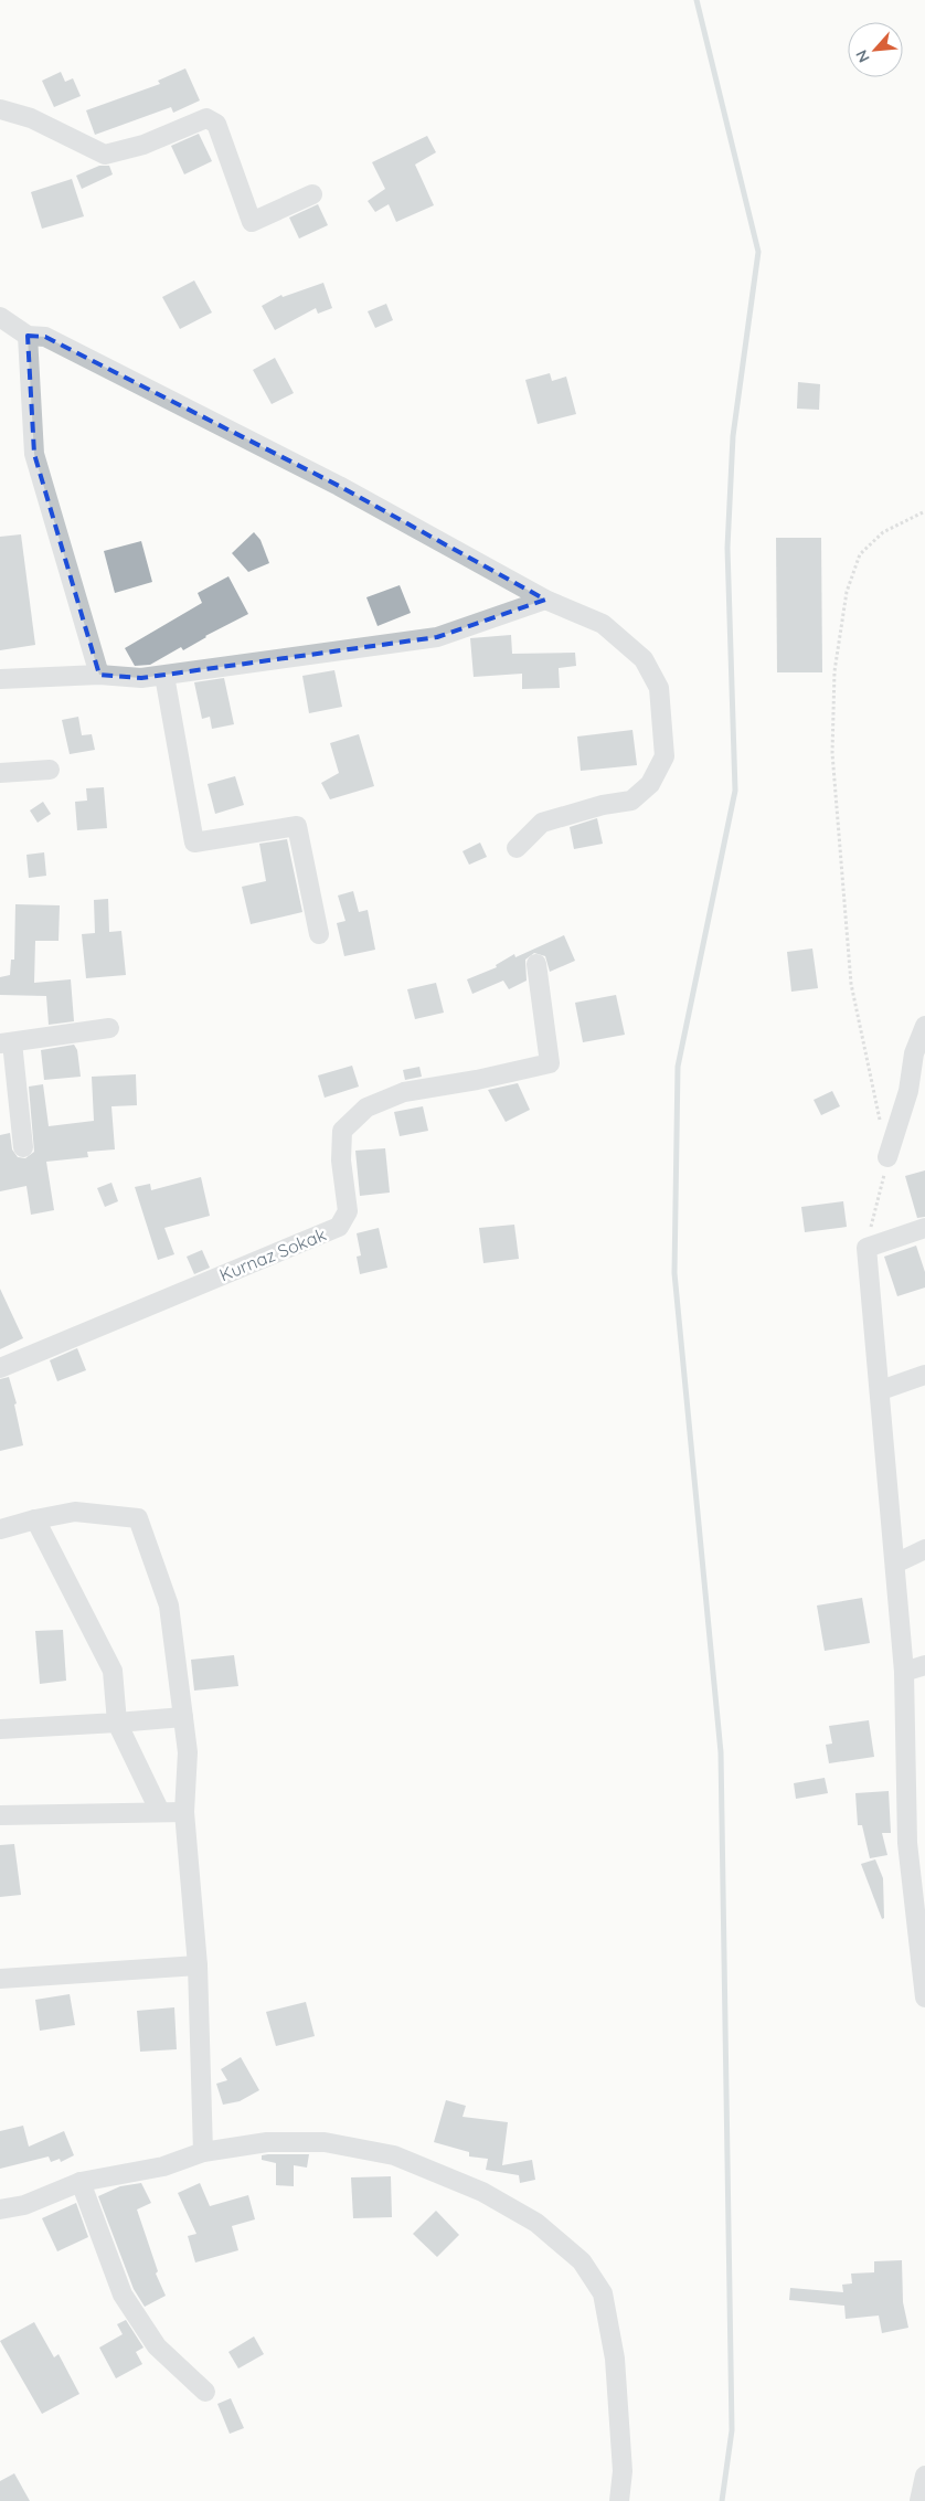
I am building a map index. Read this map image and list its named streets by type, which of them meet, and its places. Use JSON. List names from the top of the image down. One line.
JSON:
{"streets":{"street":["Kurnaz Sokak"]},"north":"bottom left"}
